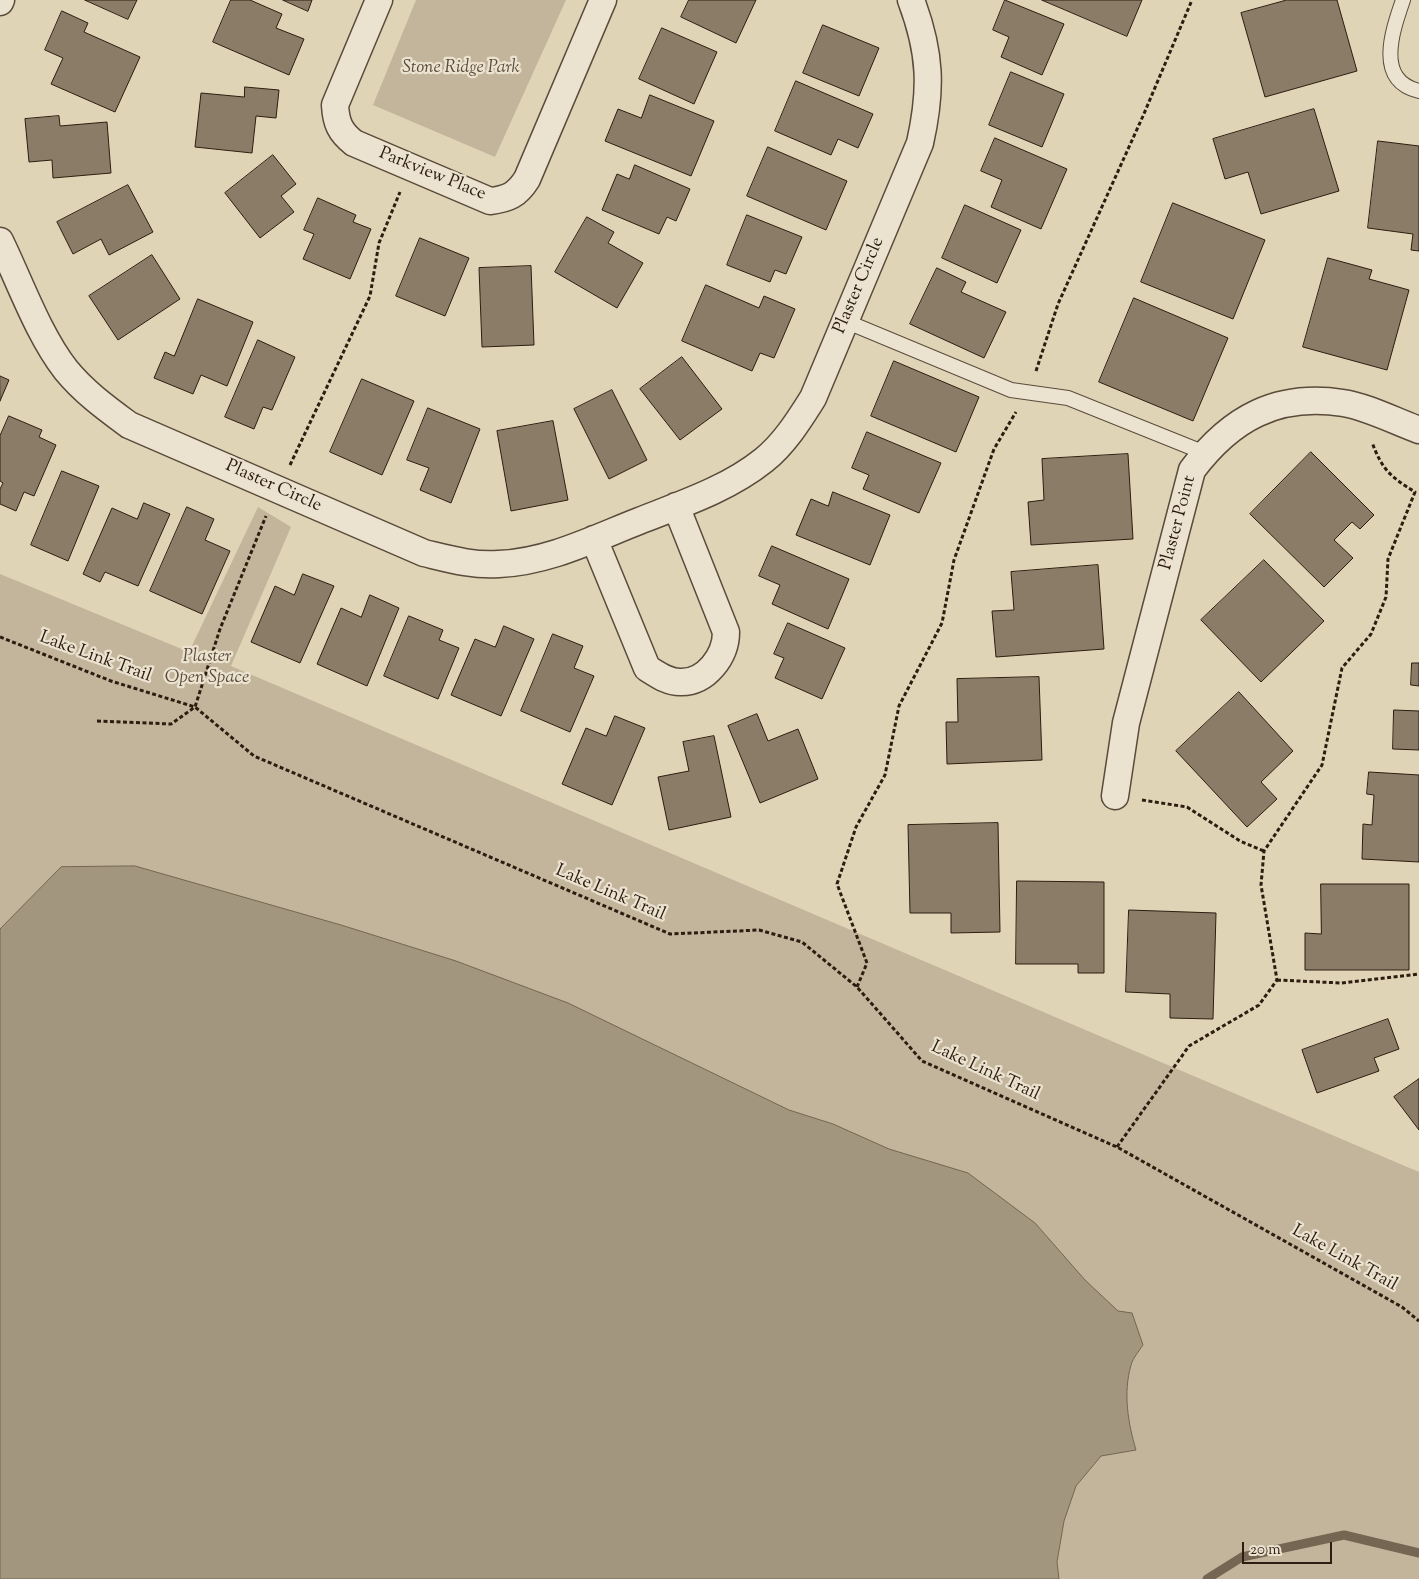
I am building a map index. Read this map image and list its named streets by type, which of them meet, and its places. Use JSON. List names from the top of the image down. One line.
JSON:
{"streets":{"street":["Parkview Place","Plaster Circle","Plaster Point"],"path":["Lake Link Trail"]},"parks":["Stone Ridge Park","Plaster Open Space"],"scale_bar":"20 m"}
